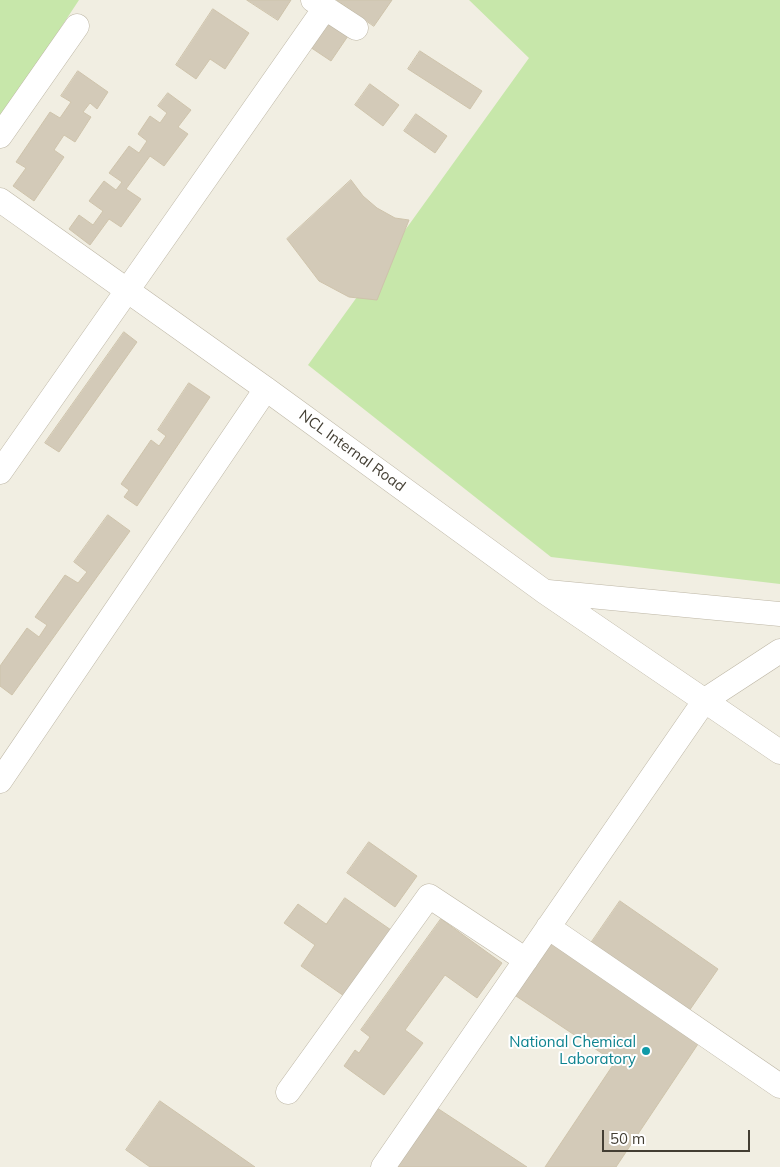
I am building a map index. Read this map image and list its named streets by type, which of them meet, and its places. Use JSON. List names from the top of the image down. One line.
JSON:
{"streets":{"lane":["NCL Internal Road"]},"places":["National Chemical Laboratory"],"scale_bar":"50 m"}
